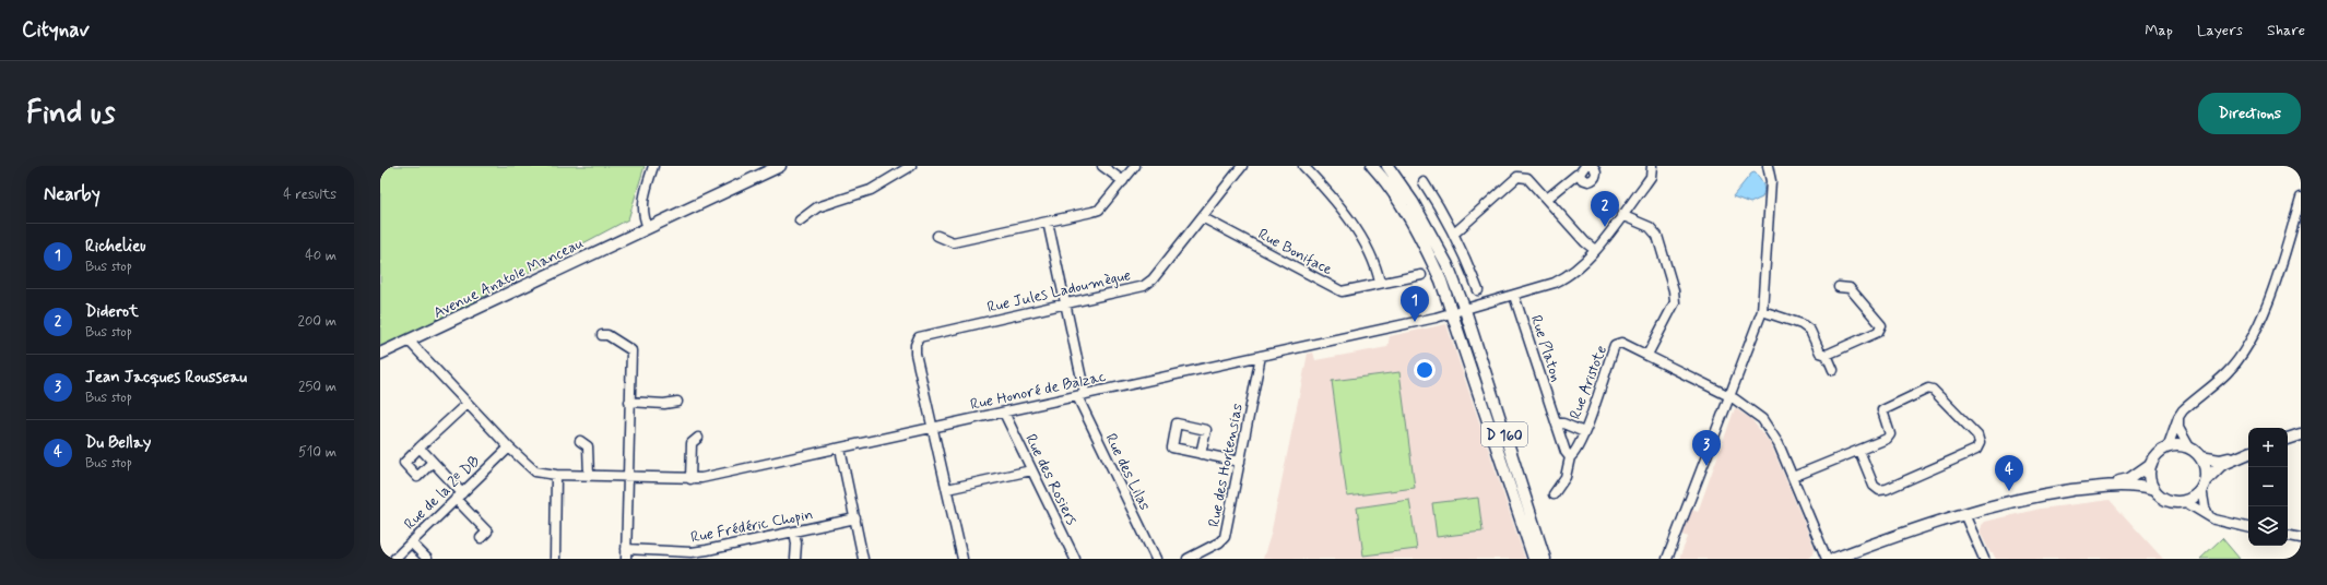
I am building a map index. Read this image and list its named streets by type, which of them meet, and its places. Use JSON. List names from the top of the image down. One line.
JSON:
{"streets":{"main road":["Avenue Anatole Manceau","D 160"],"street":["Rue Boniface","Rue Jules Ladoumègue","Rue Platon","Rue Aristote","Rue Honoré de Balzac","Rue des Hortensias","Rue des Lilas","Rue des Rosiers","Rue de la 2ᵉ DB","Rue Frédéric Chopin"]},"crossings":[["Rue Boniface","Rue Jules Ladoumègue"],["Avenue Anatole Manceau","Rue Honoré de Balzac"],["Rue Jules Ladoumègue","Rue Honoré de Balzac"],["Rue Jules Ladoumègue","Rue des Lilas"],["Rue Platon","Rue Aristote"],["Rue Platon","Rue Honoré de Balzac"],["Rue Honoré de Balzac","D 160"],["Rue Honoré de Balzac","Rue des Hortensias"],["Rue Honoré de Balzac","Rue des Lilas"],["Rue Honoré de Balzac","Rue des Rosiers"],["Rue Honoré de Balzac","Rue de la 2ᵉ DB"]],"page":{"header":"Citynav","nav":["Map","Layers","Share"],"buttons":"Directions","title":"Find us","heading":["Nearby","4 results"],"pins":["2","1","3","4"],"list":[{"mark":"1","name":"Richelieu","note":"Bus stop","value":"40 m"},{"mark":"2","name":"Diderot","note":"Bus stop","value":"200 m"},{"mark":"3","name":"Jean Jacques Rousseau","note":"Bus stop","value":"250 m"},{"mark":"4","name":"Du Bellay","note":"Bus stop","value":"510 m"}],"map_buttons":["+","−"]}}
